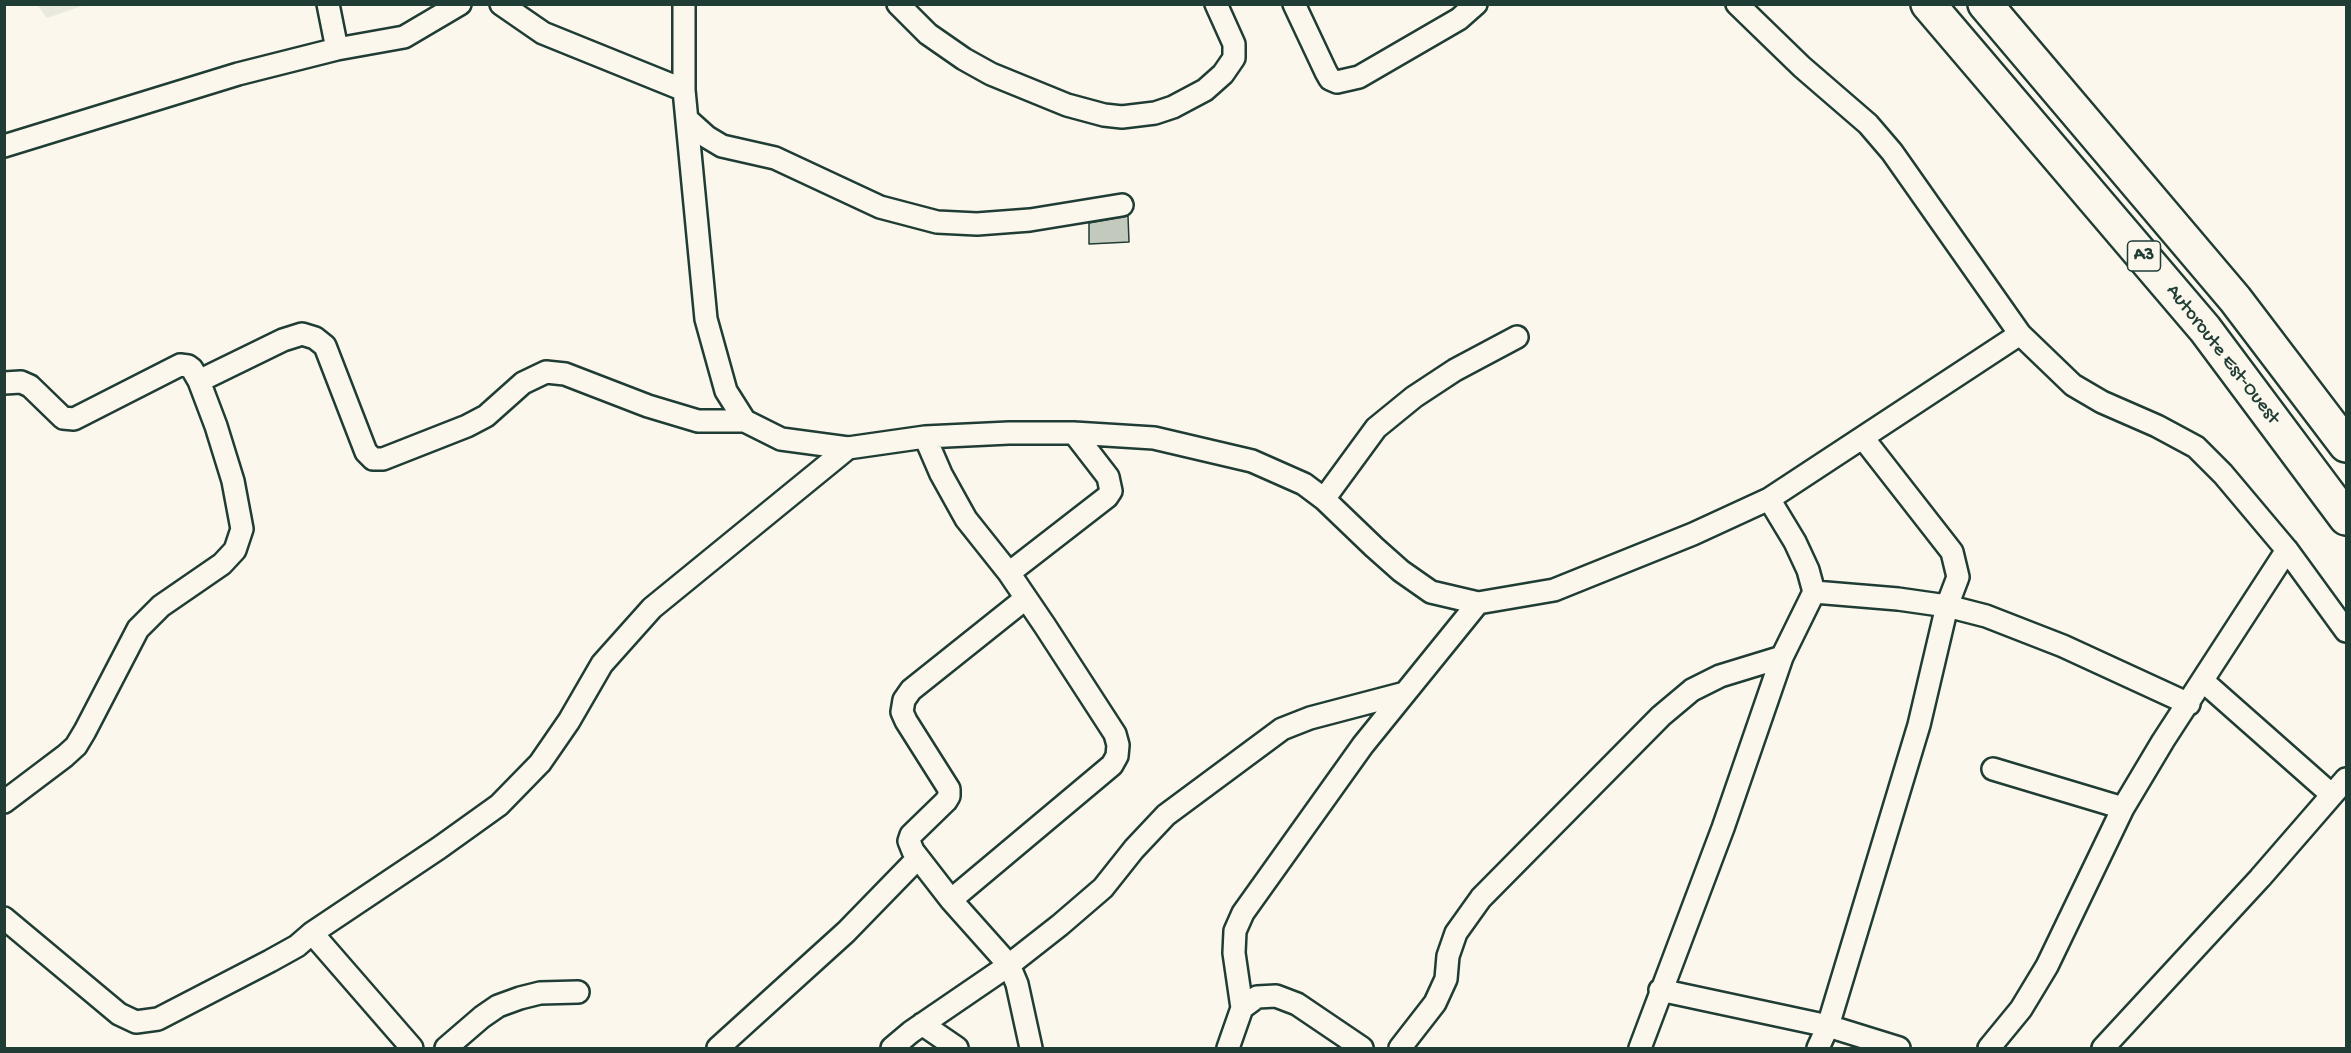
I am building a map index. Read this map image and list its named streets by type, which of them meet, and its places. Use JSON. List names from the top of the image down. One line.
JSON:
{"streets":{"highway":["A3","Autoroute Est-Ouest"]}}
